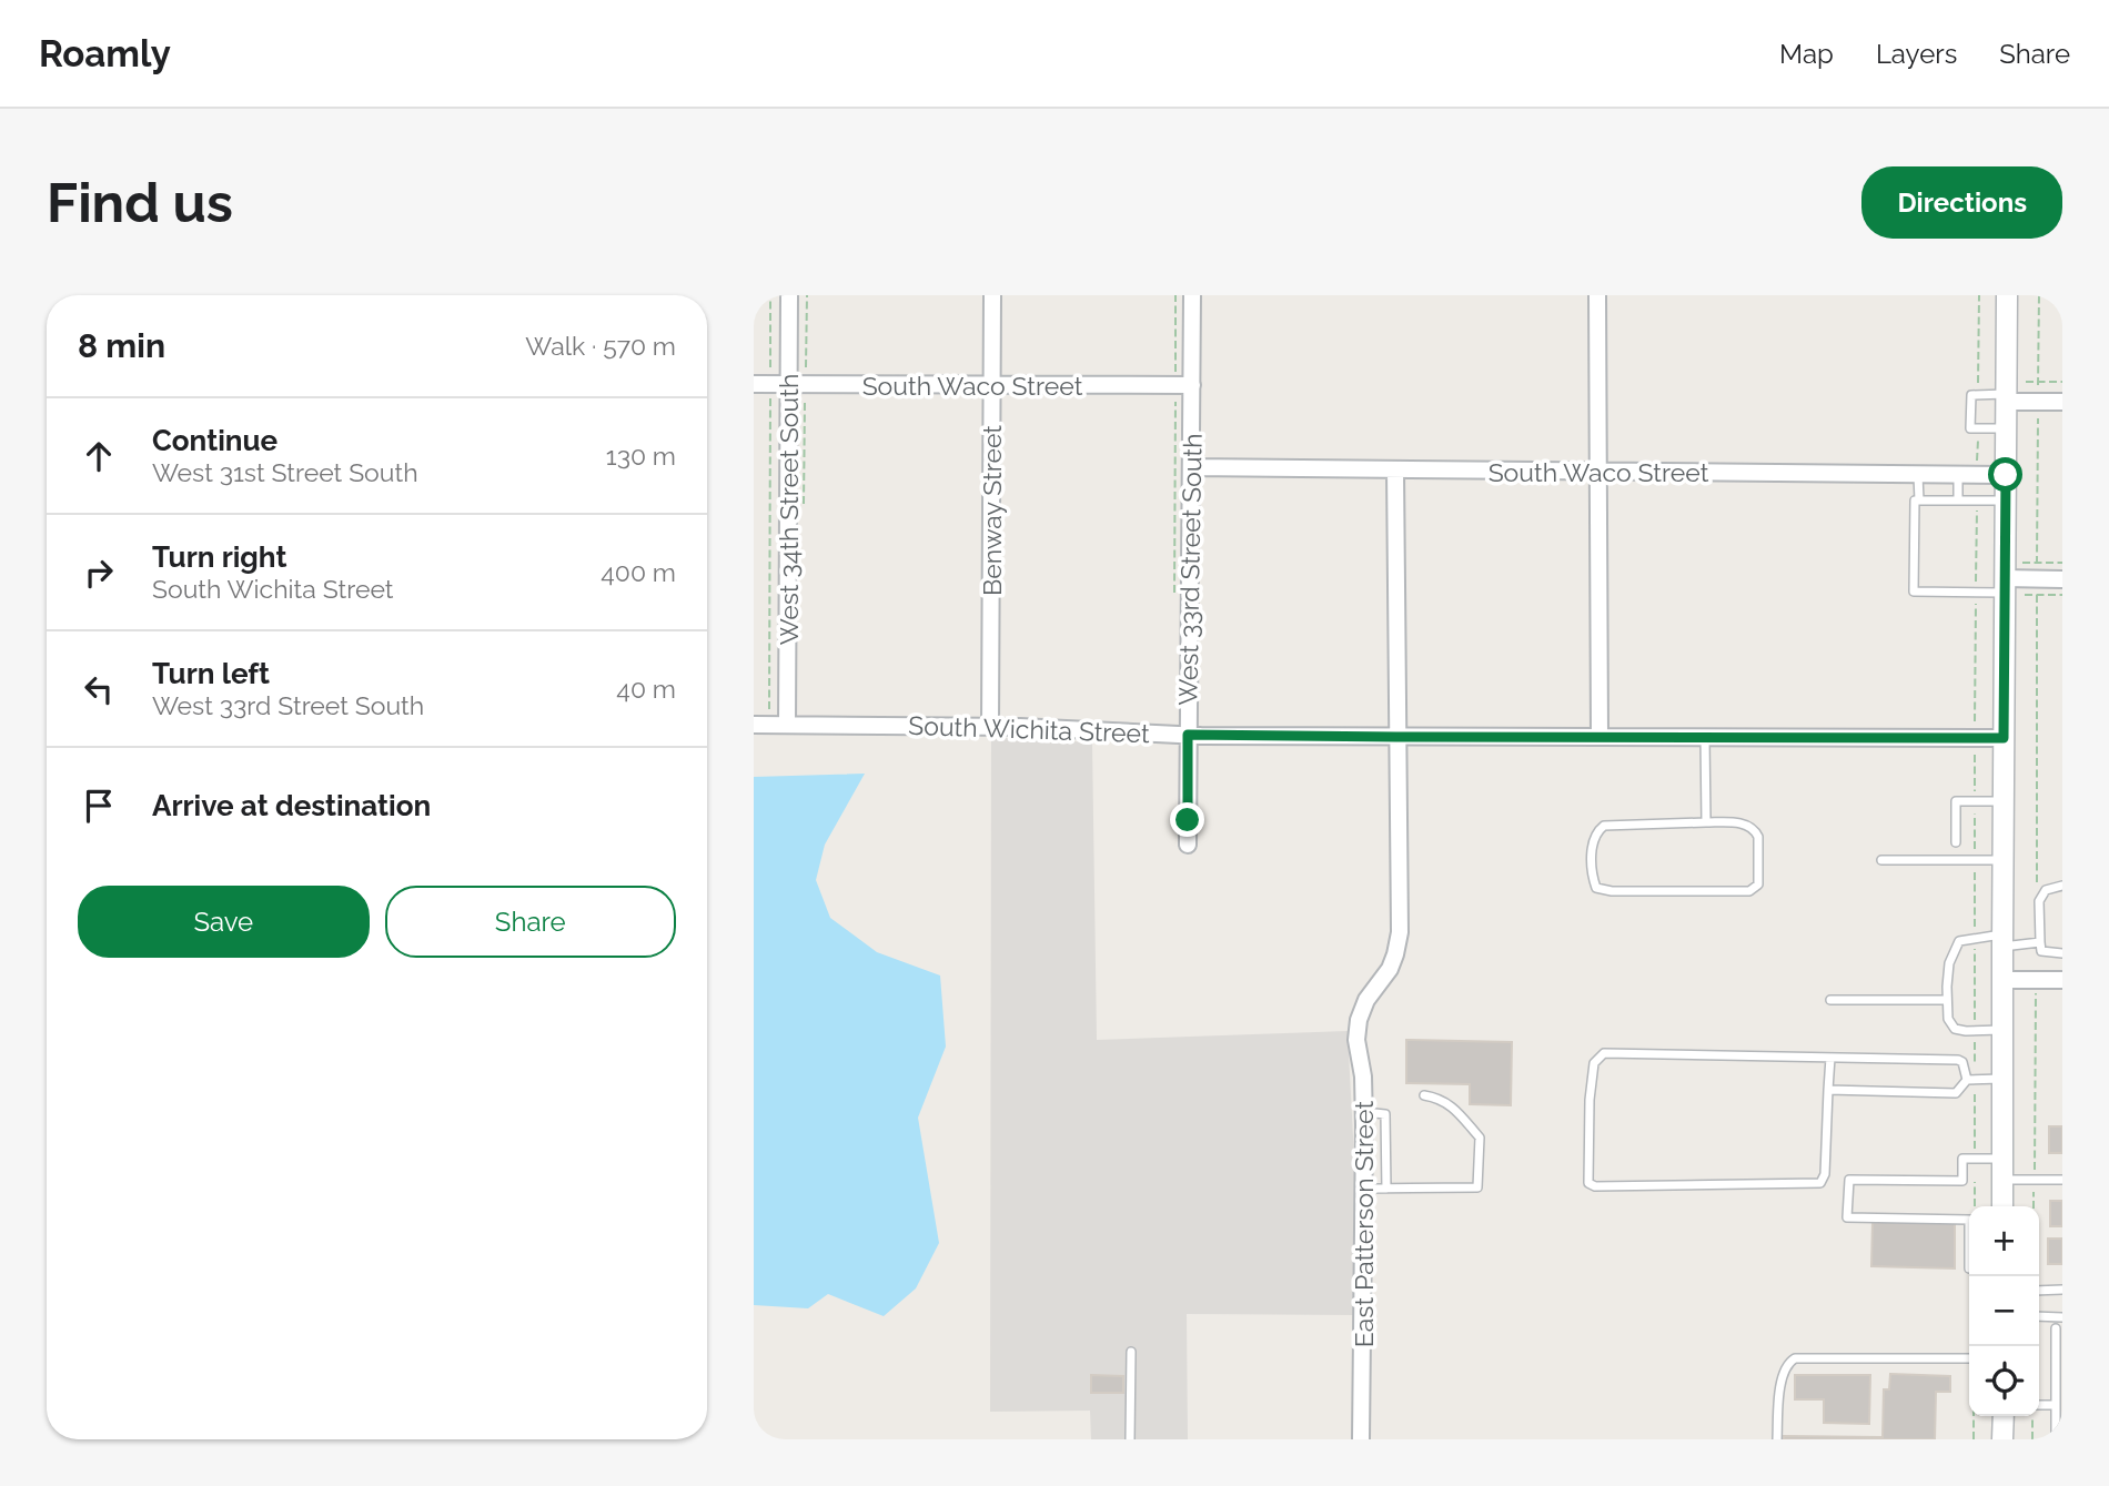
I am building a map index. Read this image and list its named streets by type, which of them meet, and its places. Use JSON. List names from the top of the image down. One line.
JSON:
{"streets":{"street":["South Waco Street","West 34th Street South","Benway Street","West 33rd Street South","South Wichita Street","East Patterson Street"]},"crossings":[["South Waco Street","West 34th Street South"],["South Waco Street","Benway Street"],["South Waco Street","West 33rd Street South"],["West 34th Street South","South Wichita Street"],["Benway Street","South Wichita Street"],["West 33rd Street South","South Wichita Street"],["South Wichita Street","East Patterson Street"]],"page":{"header":"Roamly","nav":["Map","Layers","Share"],"buttons":["Directions",["Save","Share"]],"title":"Find us","heading":["8 min","Walk · 570 m"],"list":[["Continue","West 31st Street South","130 m"],["Turn right","South Wichita Street","400 m"],["Turn left","West 33rd Street South","40 m"],"Arrive at destination"],"map_buttons":["+","−"]}}
